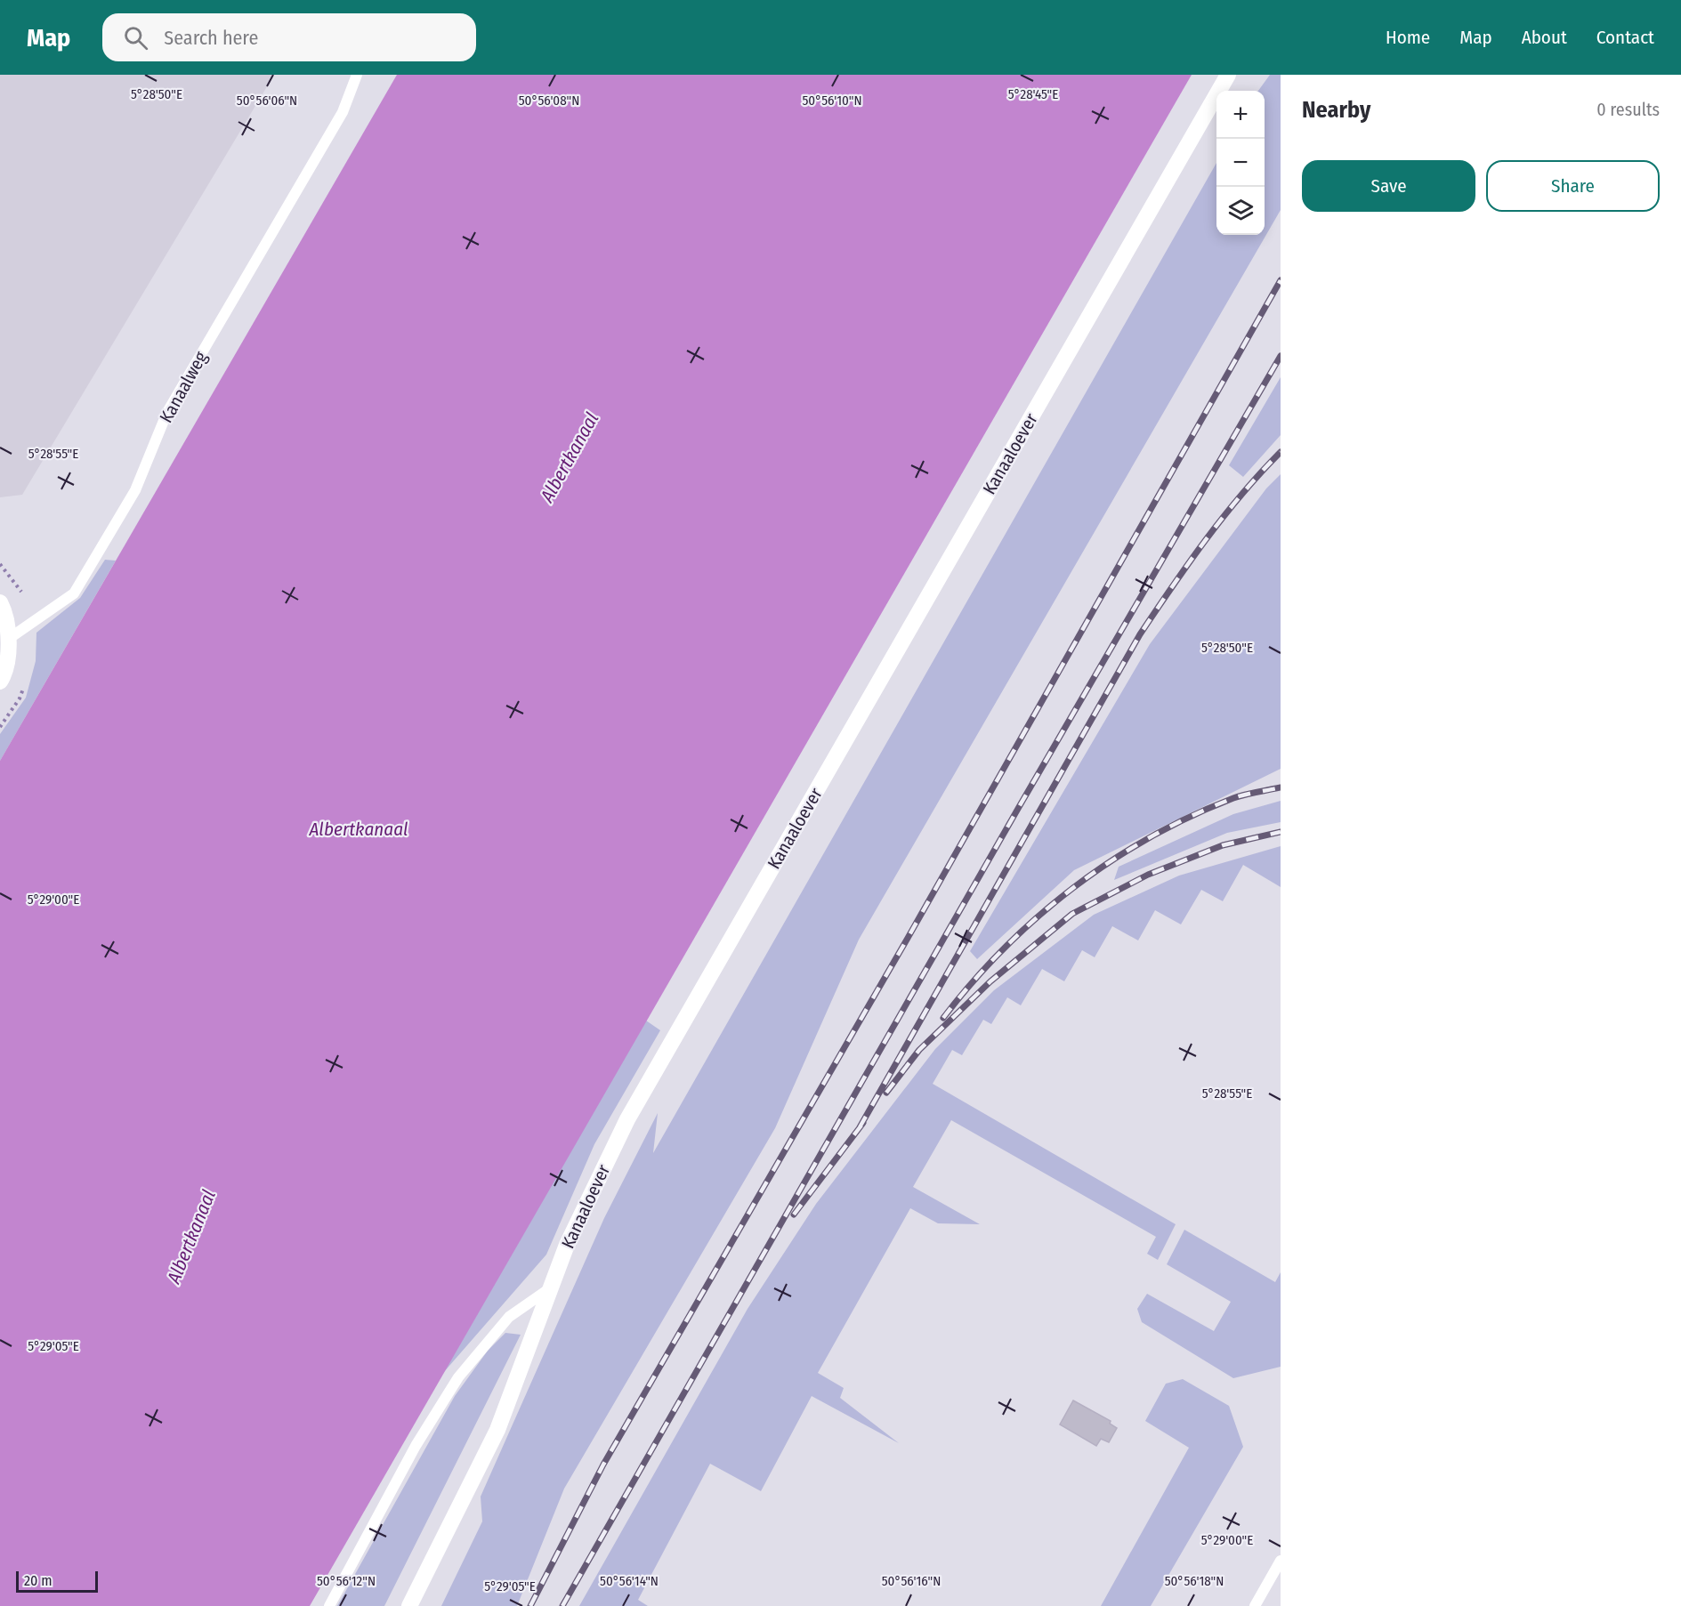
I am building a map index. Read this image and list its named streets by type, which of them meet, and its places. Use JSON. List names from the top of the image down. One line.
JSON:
{"streets":{"street":["Kanaaloever"],"lane":["Kanaalweg"]},"water":["Albertkanaal"],"scale_bar":"20 m","page":{"header":"Map","search":"Search here","nav":["Home","Map","About","Contact"],"heading":["Nearby","0 results"],"map_buttons":["+","−"],"buttons":["Save","Share"],"scale":"20 m"},"coordinates":["5°28'50\"E","5°28'45\"E","50°56'06\"N","50°56'08\"N","50°56'10\"N","5°28'55\"E","5°29'00\"E","5°29'05\"E","50°56'12\"N","50°56'14\"N","50°56'16\"N","50°56'18\"N"]}
